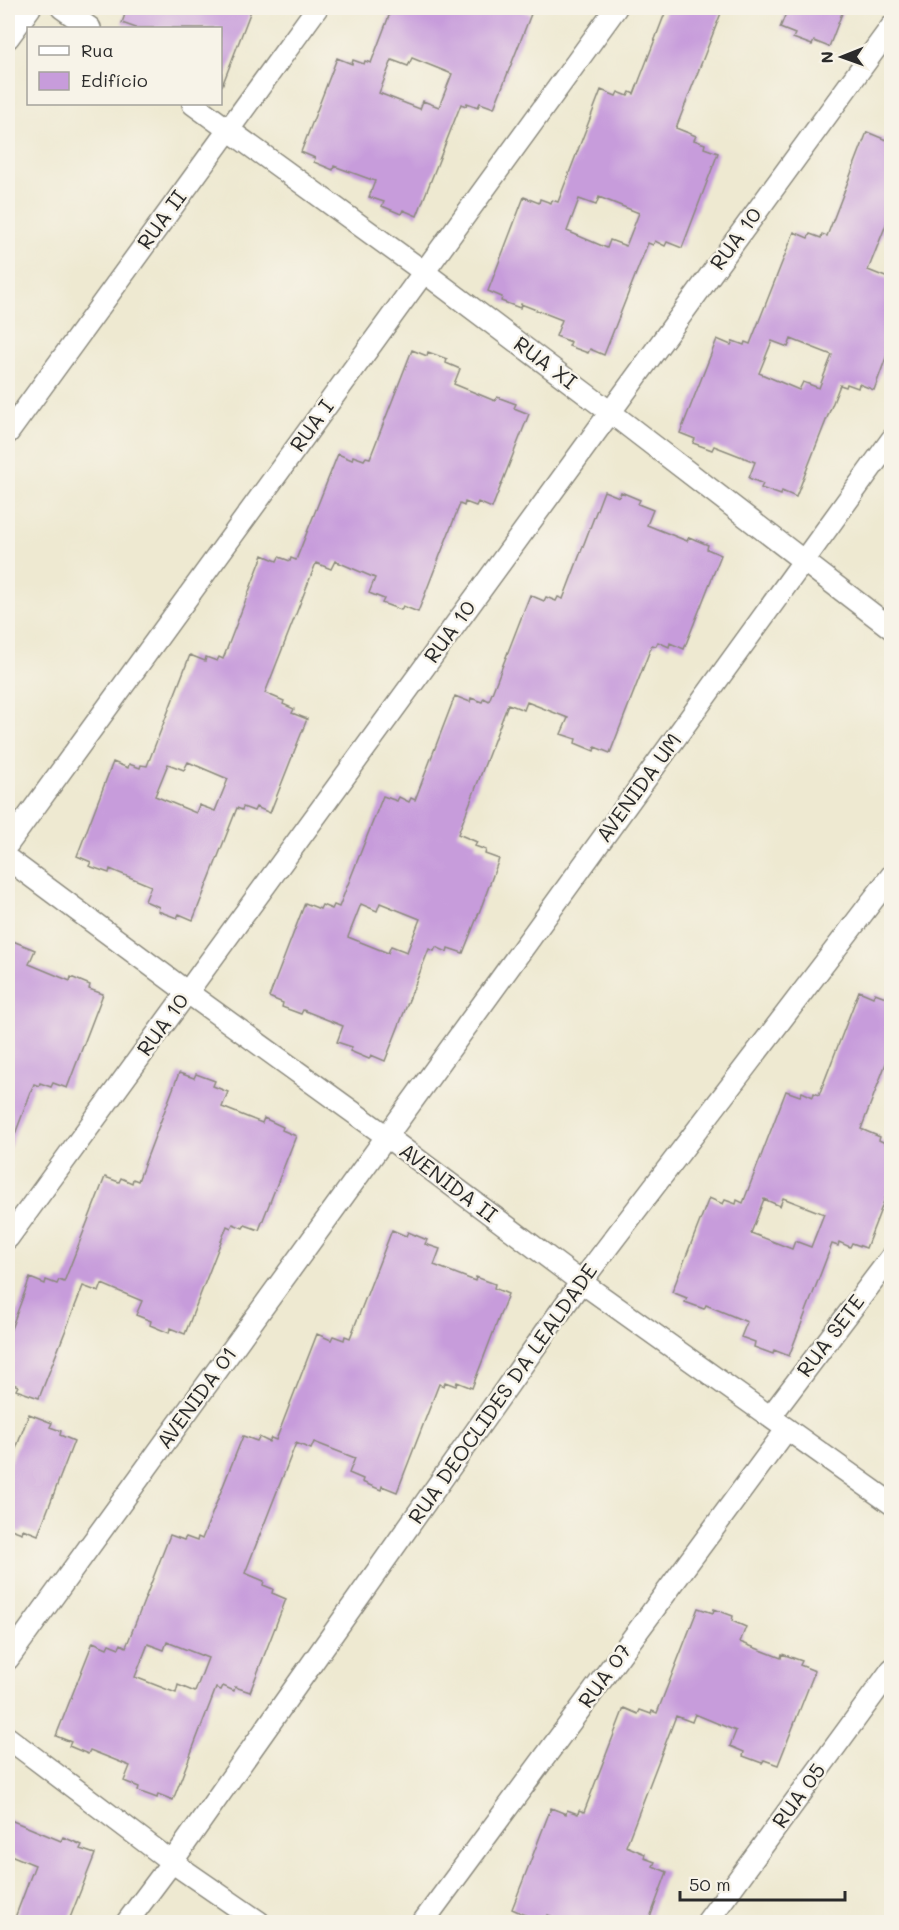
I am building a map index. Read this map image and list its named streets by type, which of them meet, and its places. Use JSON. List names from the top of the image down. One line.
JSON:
{"streets":{"street":["RUA II","RUA 10","RUA XI","RUA I","AVENIDA UM","AVENIDA II","RUA SETE","RUA DEOCLIDES DA LEALDADE","AVENIDA 01","RUA 07","RUA 05"]},"crossings":[["RUA II","RUA XI"],["RUA 10","RUA XI"],["RUA 10","AVENIDA II"],["RUA XI","RUA I"],["RUA XI","AVENIDA UM"],["AVENIDA UM","AVENIDA II"],["AVENIDA UM","AVENIDA 01"],["AVENIDA II","RUA SETE"],["AVENIDA II","RUA DEOCLIDES DA LEALDADE"],["AVENIDA II","AVENIDA 01"],["AVENIDA II","RUA 07"],["RUA SETE","RUA 07"]],"legend":["Rua","Edifício"],"scale_bar":"50 m","north":"left"}
